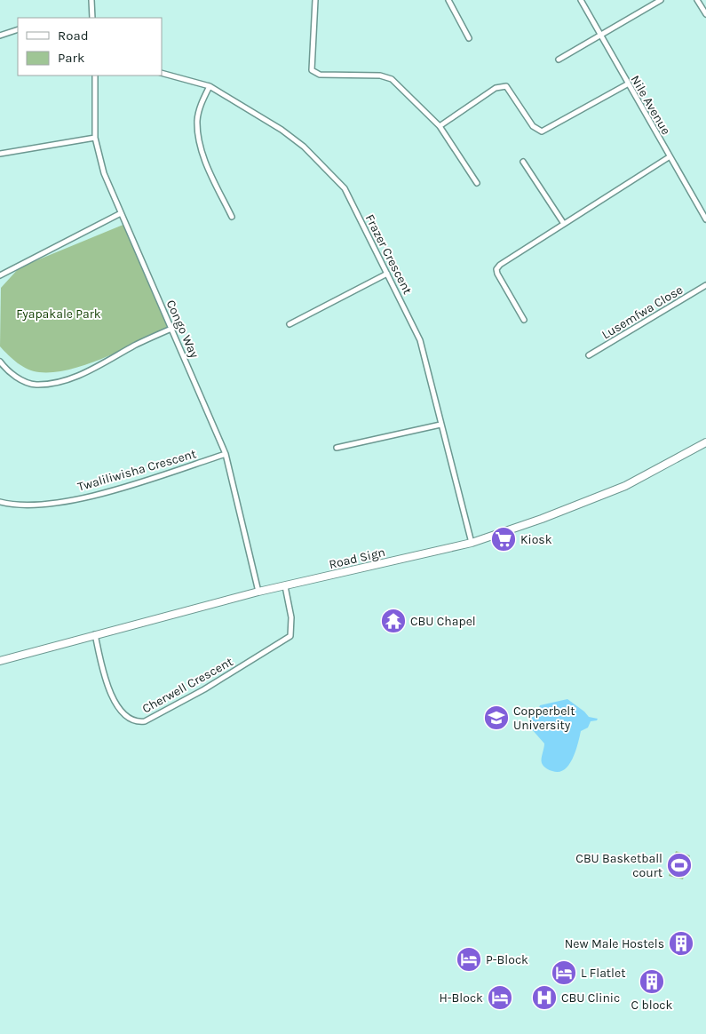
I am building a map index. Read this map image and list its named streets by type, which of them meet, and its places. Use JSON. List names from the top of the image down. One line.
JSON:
{"streets":{"main road":["Road Sign"],"street":["Nile Avenue","Frazer Crescent","Lusemfwa Close","Congo Way","Twaliliwisha Crescent","Cherwell Crescent"]},"crossings":[["Frazer Crescent","Road Sign"],["Congo Way","Twaliliwisha Crescent"],["Congo Way","Road Sign"],["Road Sign","Cherwell Crescent"]],"parks":["Fyapakale Park"],"places":{"supermarket":["Kiosk"],"temple":["CBU Chapel"],"school or university":["Copperbelt University"],"sports":["CBU Basketball court"],"building":["New Male Hostels","C block"],"hotel":["P-Block","L Flatlet","H-Block"],"hospital":["CBU Clinic"]},"legend":["Road","Park"]}
